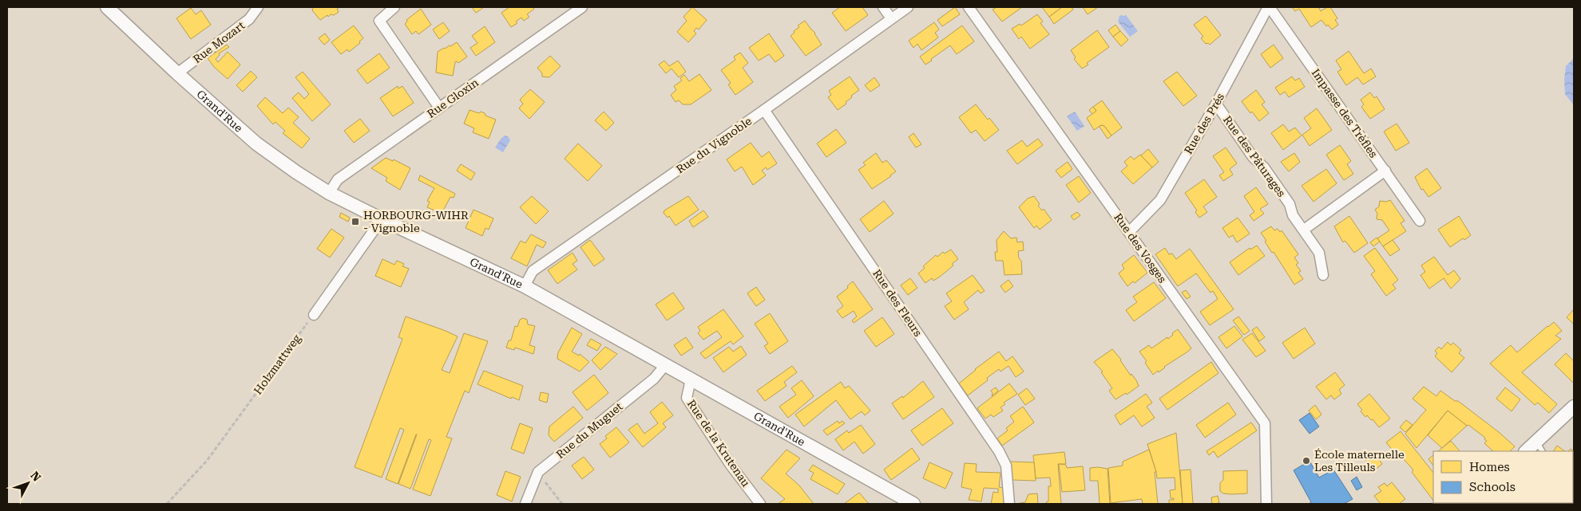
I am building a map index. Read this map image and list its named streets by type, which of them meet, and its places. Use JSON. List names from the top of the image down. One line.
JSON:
{"streets":{"street":["Rue Mozart","Rue Gloxin","Grand'Rue","Impasse des Trèfles","Rue des Prés","Rue du Vignoble","Rue des Pâturages","Rue des Vosges","Rue des Fleurs","Rue du Muguet","Rue de la Krutenau"],"path":["Holzmattweg"]},"crossings":[["Rue Mozart","Grand'Rue"],["Rue Gloxin","Grand'Rue"],["Grand'Rue","Rue du Vignoble"],["Grand'Rue","Rue du Muguet"],["Grand'Rue","Rue de la Krutenau"],["Impasse des Trèfles","Rue des Prés"],["Rue des Prés","Rue des Pâturages"],["Rue des Prés","Rue des Vosges"],["Rue du Vignoble","Rue des Fleurs"]],"places":{"transit":["HORBOURG-WIHR - Vignoble"],"other":["École maternelle Les Tilleuls"]},"legend":["Homes","Schools"],"north":"top right"}
